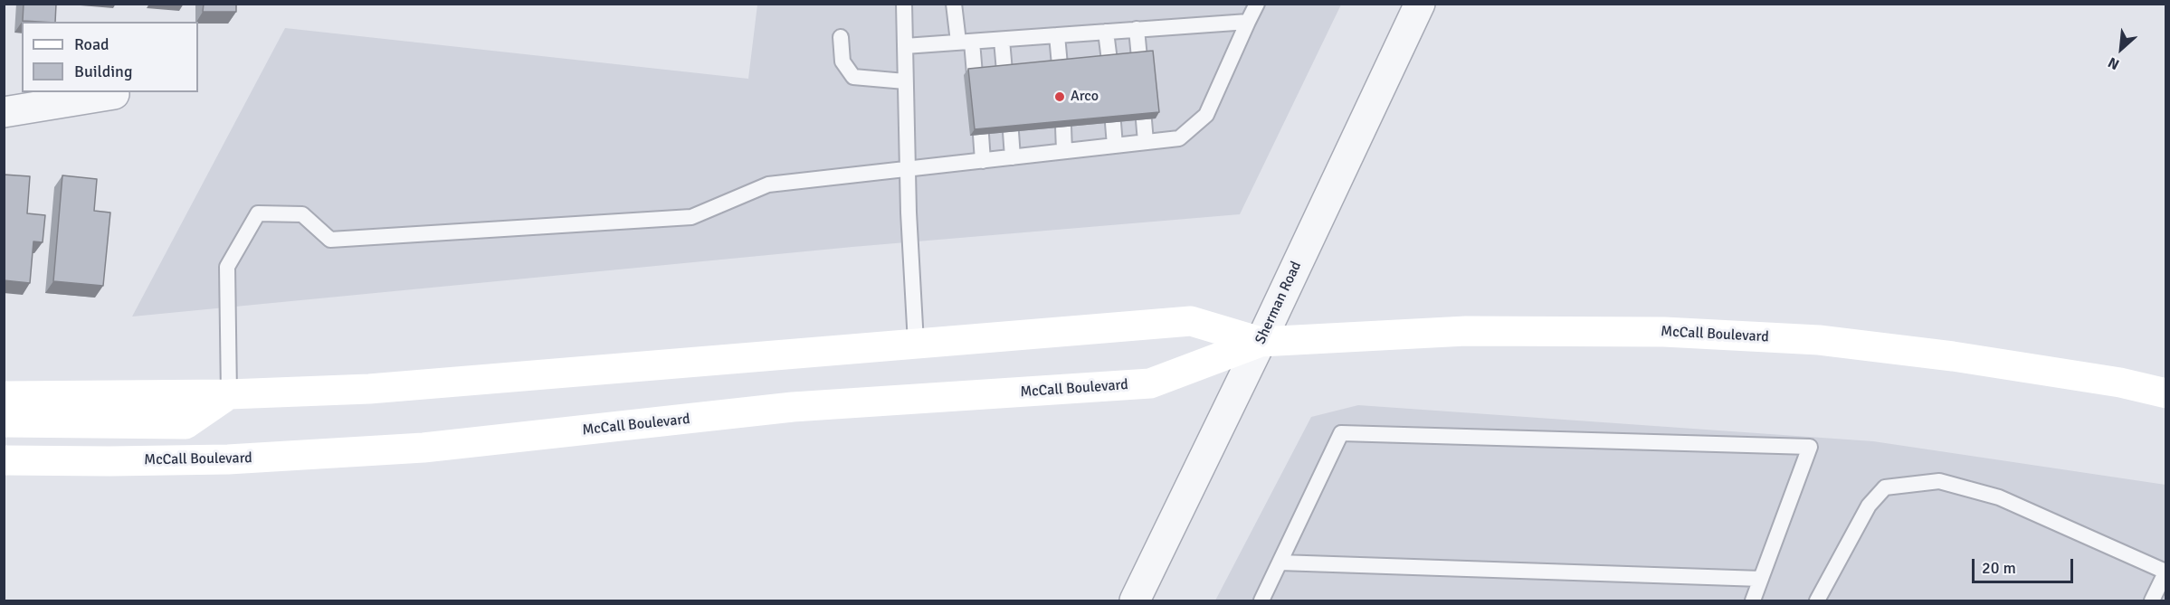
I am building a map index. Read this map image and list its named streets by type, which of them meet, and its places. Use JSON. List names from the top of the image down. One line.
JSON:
{"streets":{"main road":["McCall Boulevard"],"street":["Sherman Road"]},"crossings":[["Sherman Road","McCall Boulevard"]],"places":["Arco"],"legend":["Road","Building"],"scale_bar":"20 m","north":"bottom left"}
